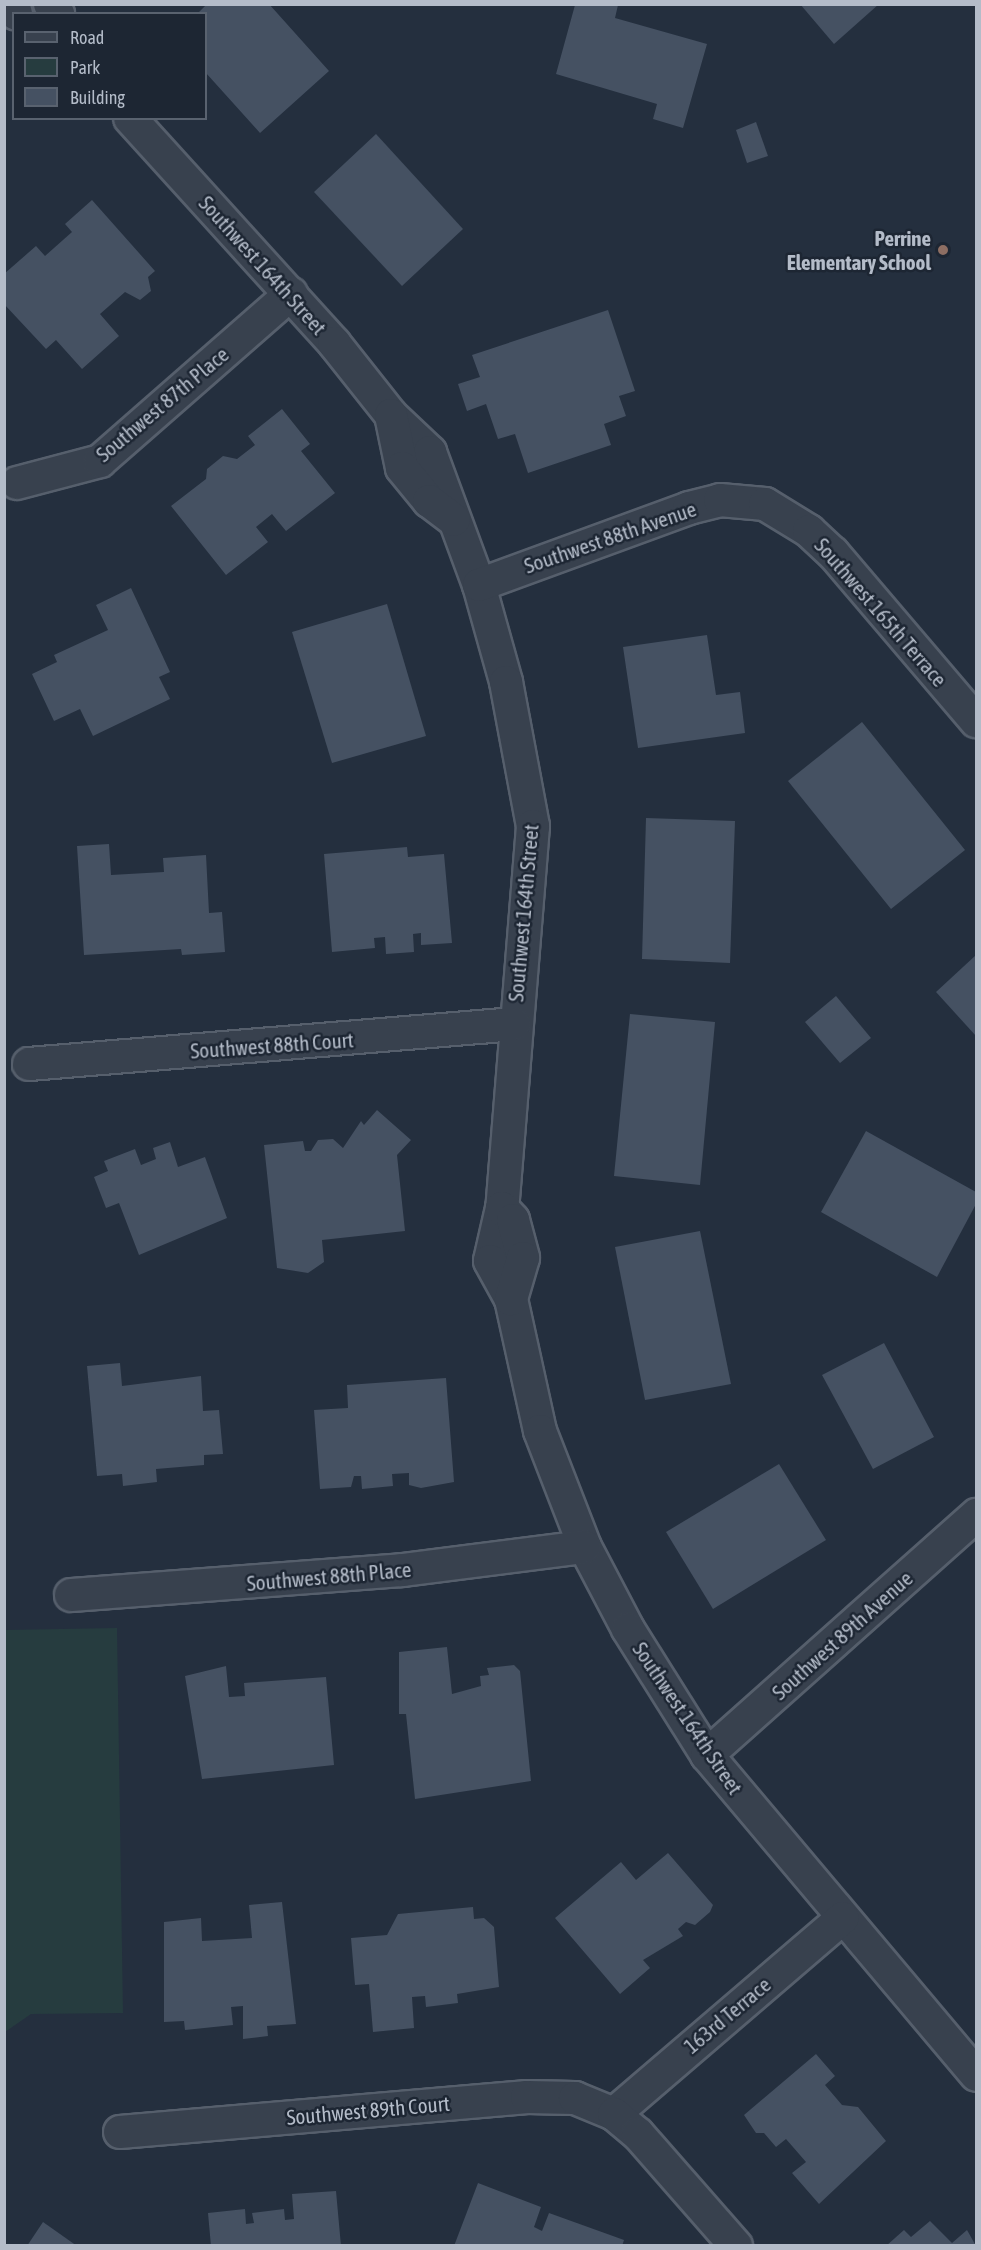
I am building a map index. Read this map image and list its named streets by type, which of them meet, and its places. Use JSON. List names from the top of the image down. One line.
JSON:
{"streets":{"street":["Southwest 164th Street","Southwest 87th Place","Southwest 88th Avenue","Southwest 165th Terrace","Southwest 88th Court","Southwest 88th Place","Southwest 89th Avenue","163rd Terrace","Southwest 89th Court"]},"crossings":[["Southwest 164th Street","Southwest 87th Place"],["Southwest 164th Street","Southwest 88th Avenue"],["Southwest 164th Street","Southwest 88th Court"],["Southwest 164th Street","Southwest 88th Place"],["Southwest 164th Street","Southwest 89th Avenue"],["Southwest 164th Street","163rd Terrace"],["Southwest 88th Avenue","Southwest 165th Terrace"],["163rd Terrace","Southwest 89th Court"]],"places":["Perrine Elementary School"],"legend":["Road","Park","Building"]}
